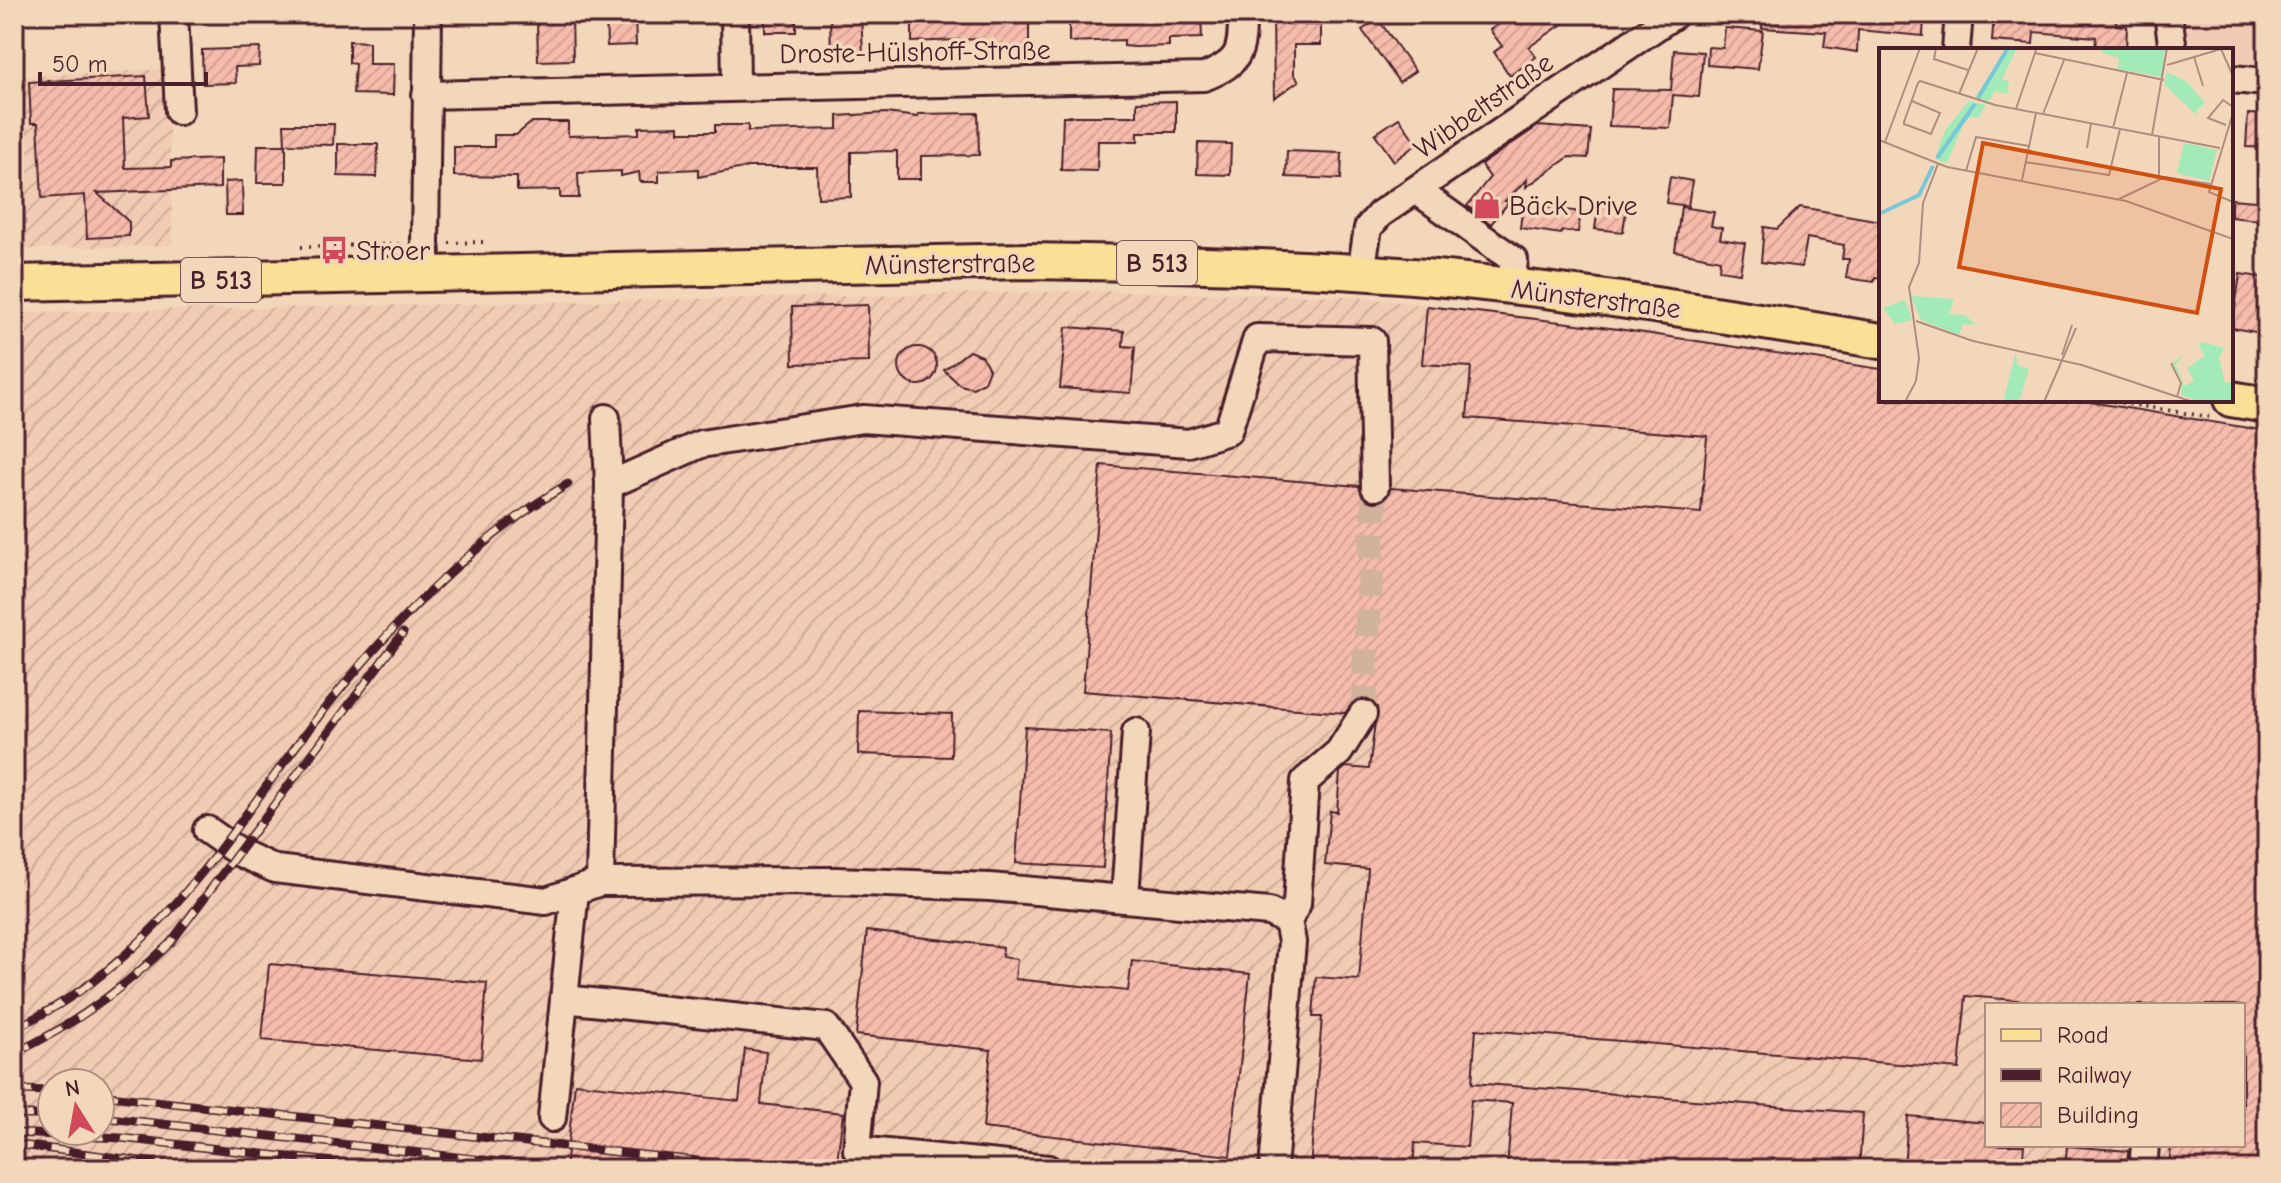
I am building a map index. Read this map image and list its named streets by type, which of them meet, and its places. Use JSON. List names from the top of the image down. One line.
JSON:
{"streets":{"main road":["Münsterstraße","B 513"],"street":["Droste-Hülshoff-Straße","Wibbeltstraße"]},"crossings":[["Wibbeltstraße","Münsterstraße"]],"places":{"shop":["Bäck Drive"],"bus stop":["Stroer"]},"legend":["Road","Railway","Building"],"scale_bar":"50 m","north":"top"}
